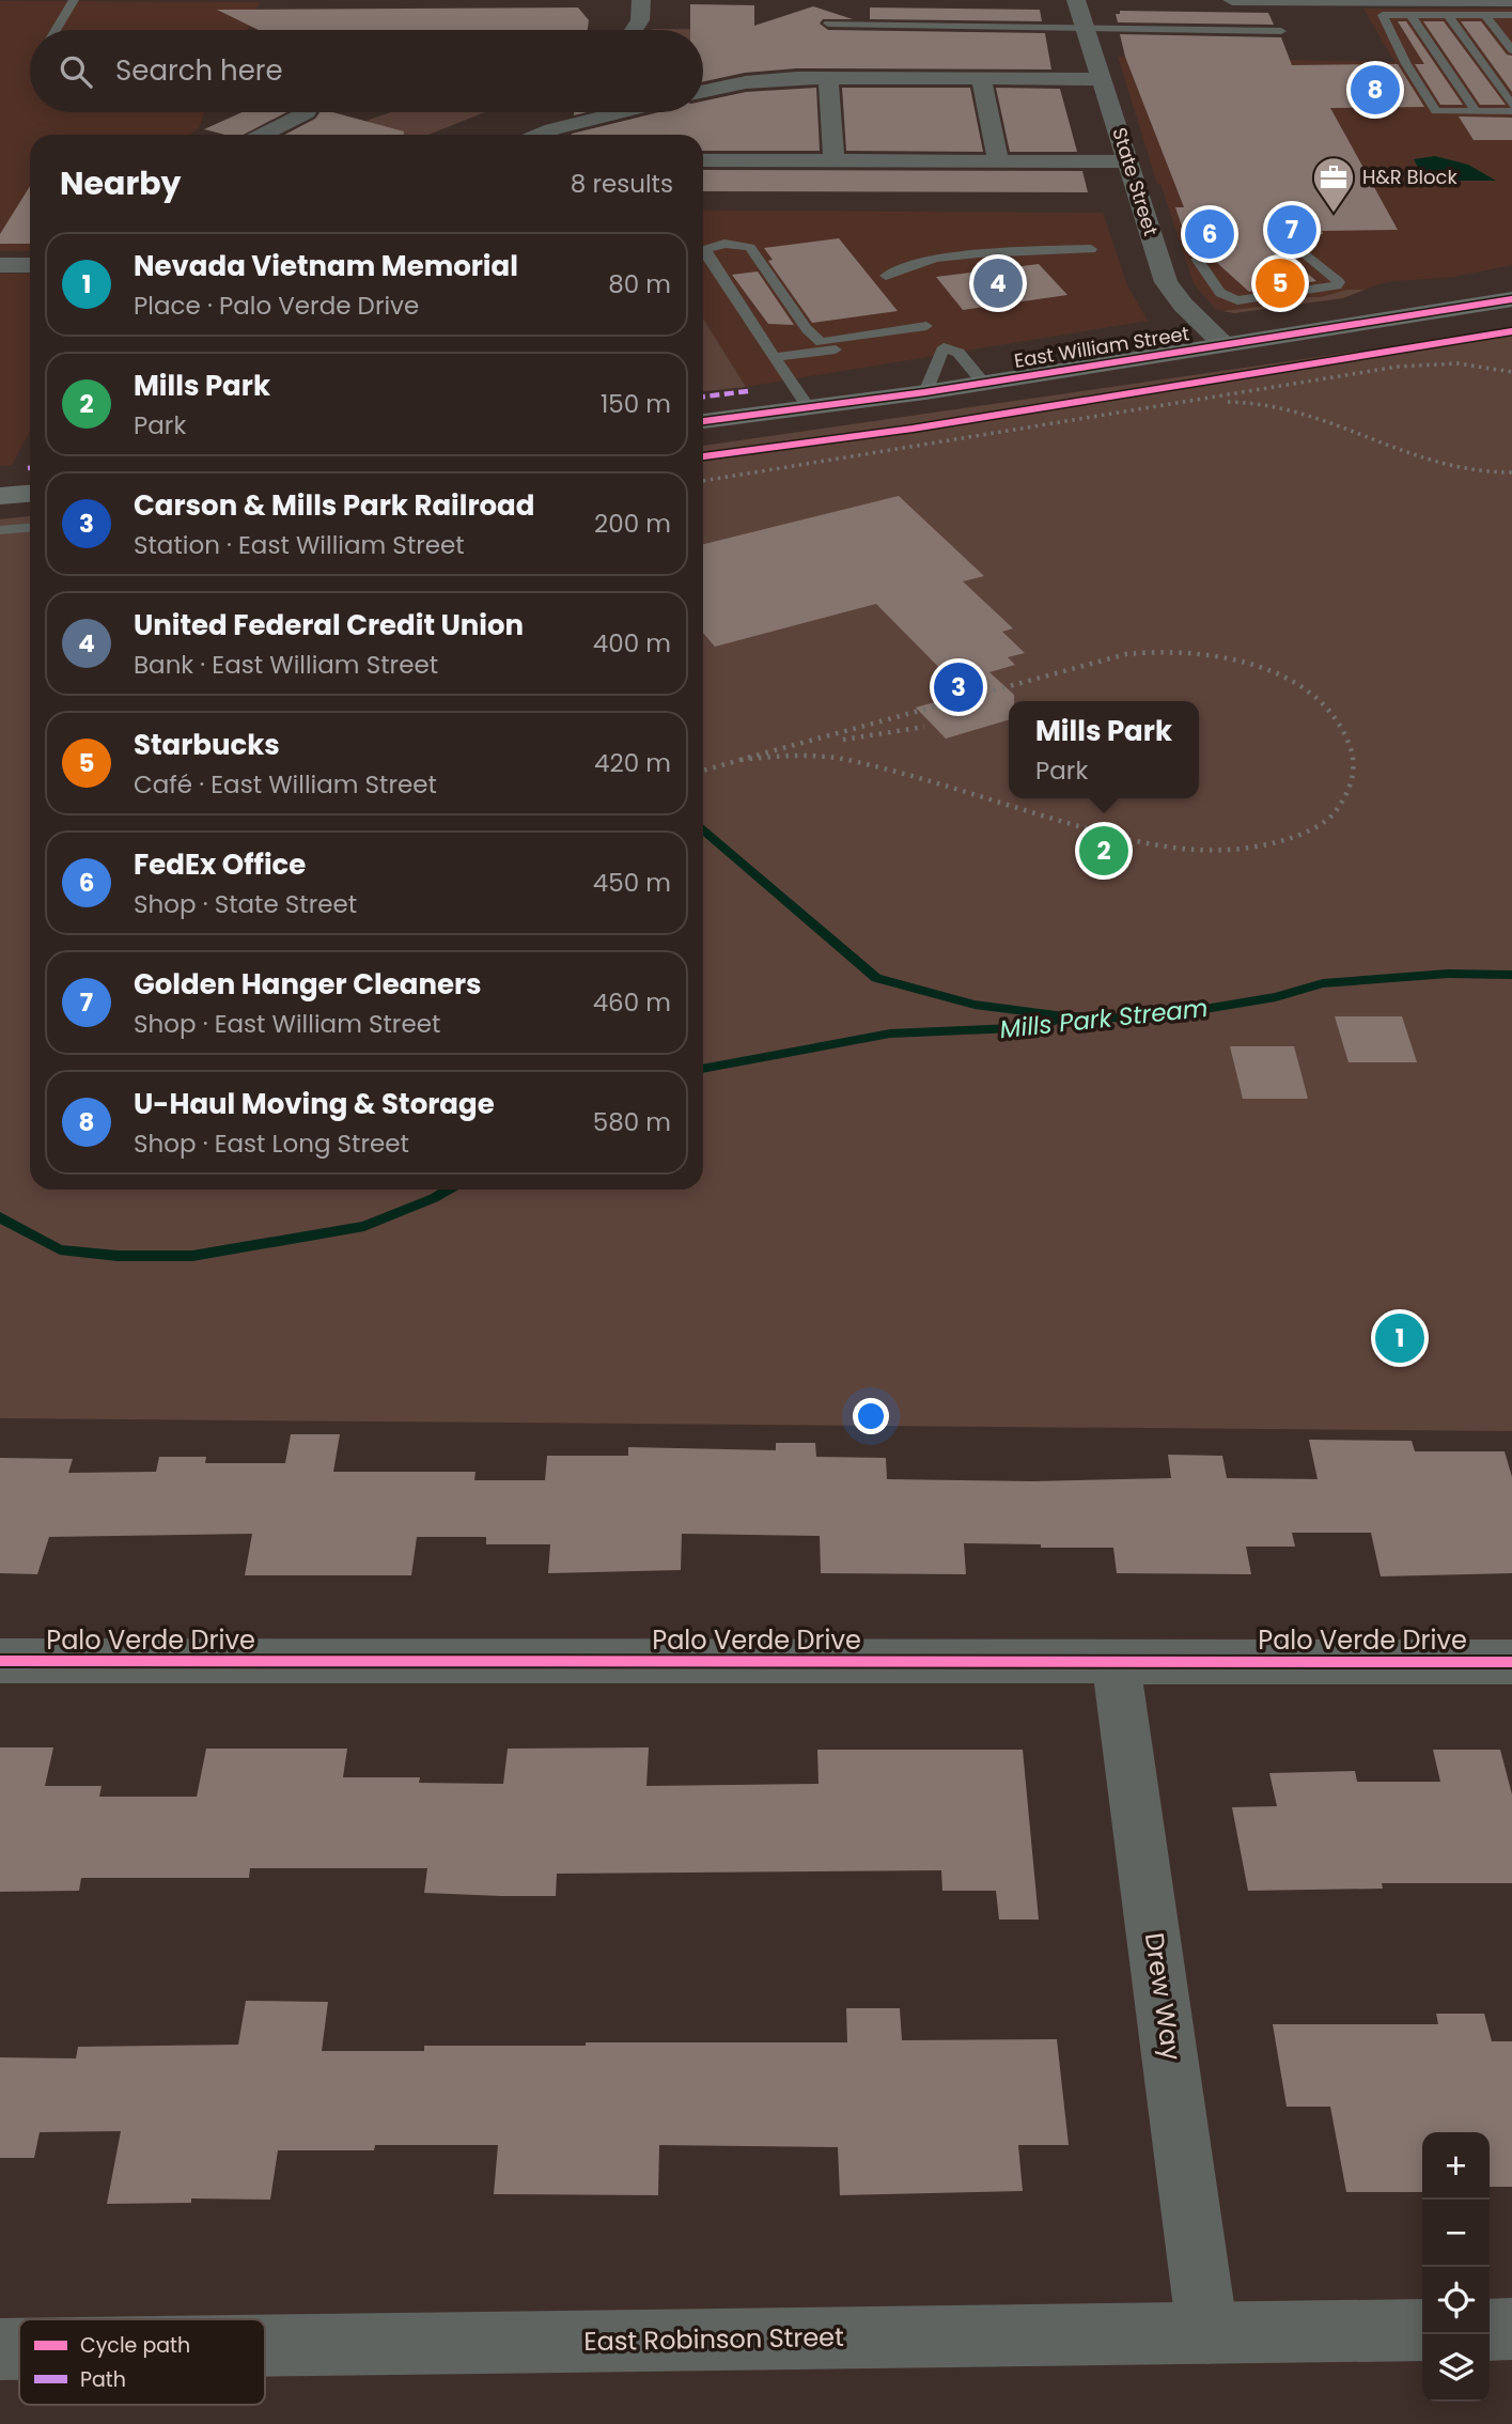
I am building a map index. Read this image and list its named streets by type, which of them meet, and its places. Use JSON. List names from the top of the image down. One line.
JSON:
{"streets":{"main road":["East William Street"],"street":["State Street","Palo Verde Drive","Drew Way","East Robinson Street"]},"crossings":[["State Street","East William Street"],["Palo Verde Drive","Drew Way"],["Drew Way","East Robinson Street"]],"water":["Mills Park Stream"],"places":{"office":["H&R Block"]},"legend":["Cycle path","Path"],"page":{"search":"Search here","pins":["8","7","6","4","5","3","2","1"],"heading":["Nearby","8 results"],"list":[{"mark":"1","name":"Nevada Vietnam Memorial","note":"Place · Palo Verde Drive","value":"80 m"},{"mark":"2","name":"Mills Park","note":"Park","value":"150 m"},{"mark":"3","name":"Carson & Mills Park Railroad","note":"Station · East William Street","value":"200 m"},{"mark":"4","name":"United Federal Credit Union","note":"Bank · East William Street","value":"400 m"},{"mark":"5","name":"Starbucks","note":"Café · East William Street","value":"420 m"},{"mark":"6","name":"FedEx Office","note":"Shop · State Street","value":"450 m"},{"mark":"7","name":"Golden Hanger Cleaners","note":"Shop · East William Street","value":"460 m"},{"mark":"8","name":"U-Haul Moving & Storage","note":"Shop · East Long Street","value":"580 m"}],"popup":["Mills Park","Park"],"map_buttons":["+","−"]}}
